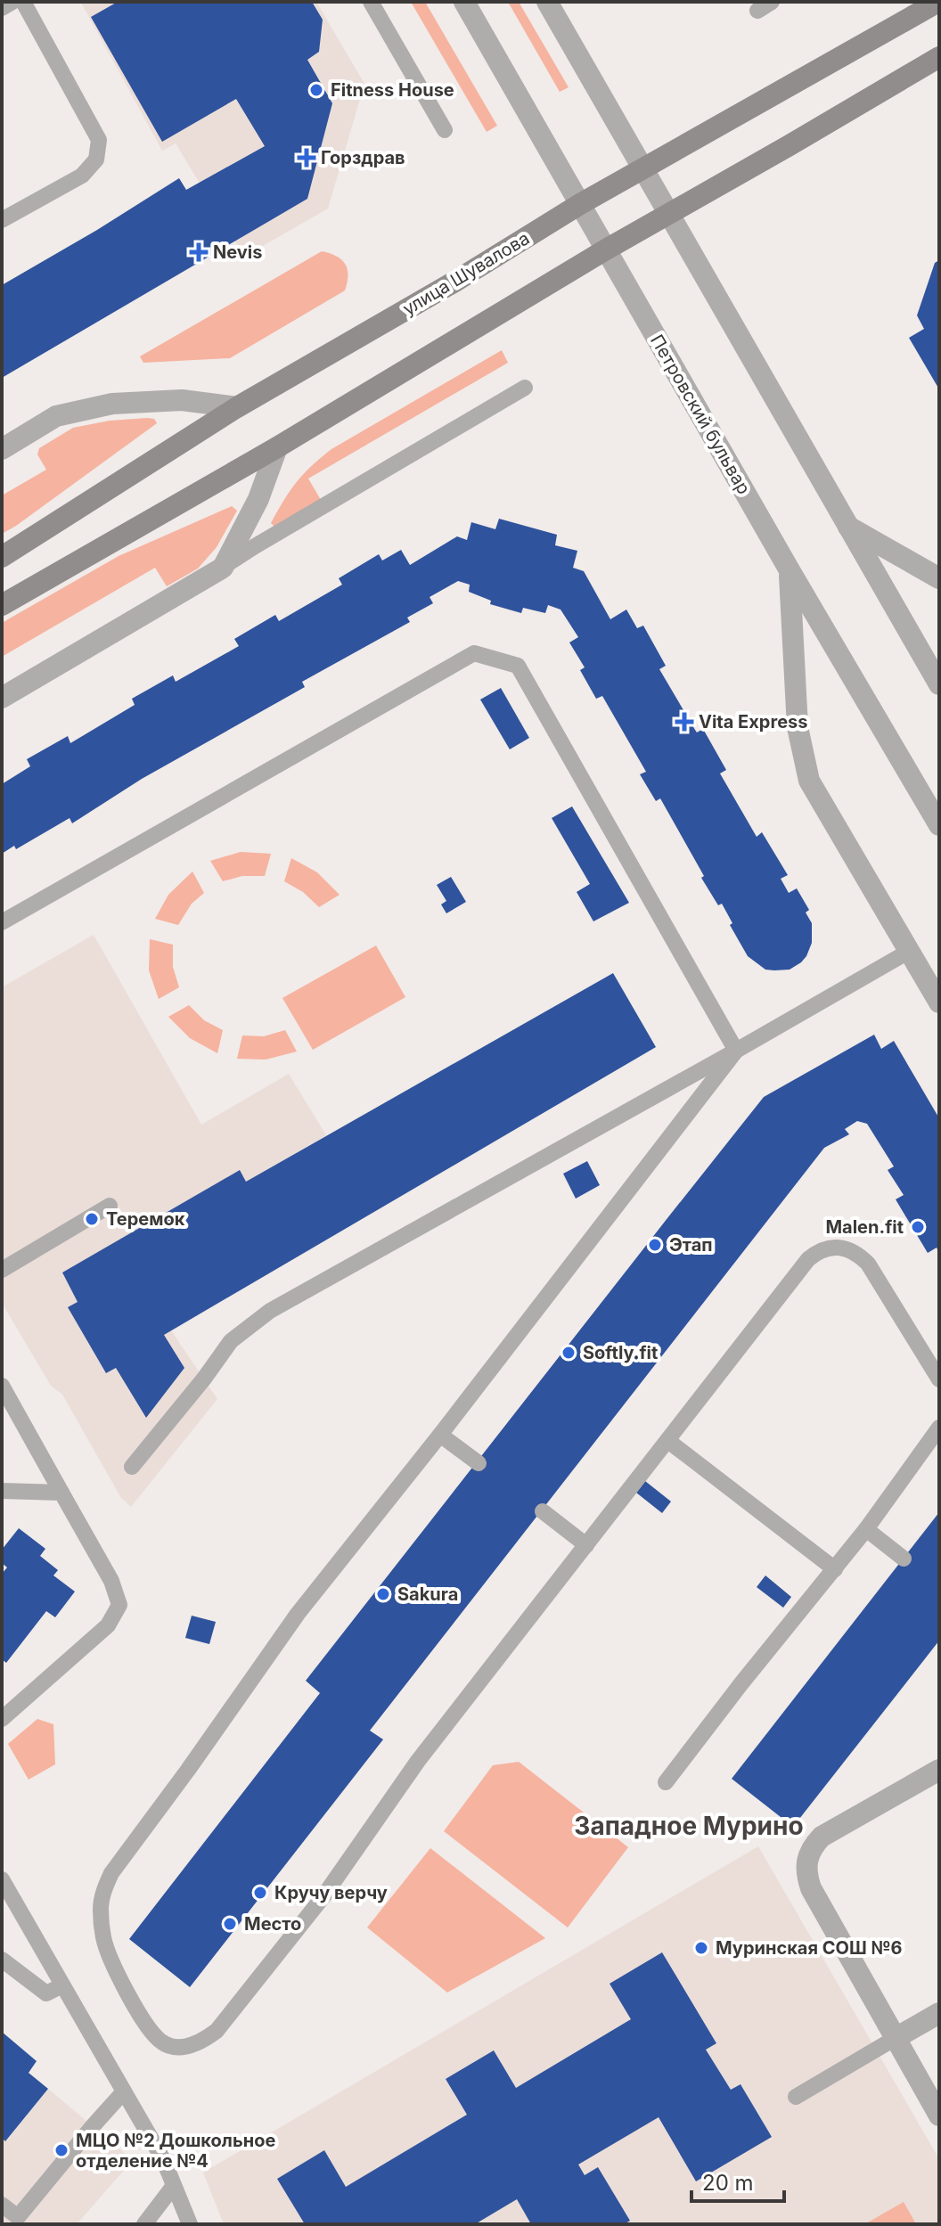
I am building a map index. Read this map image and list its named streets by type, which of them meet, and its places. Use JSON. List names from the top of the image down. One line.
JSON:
{"streets":{"street":["улица Шувалова","Петровский бульвар"]},"crossings":[["улица Шувалова","Петровский бульвар"]],"districts":["Западное Мурино"],"places":{"other":["Fitness House","Теремок","Malen.fit","Этап","Softly.fit","Sakura","Кручу верчу","Место","Муринская СОШ №6","МЦО №2 Дошкольное отделение №4"],"health":["Горздрав","Nevis","Vita Express"]},"scale_bar":"20 m"}
